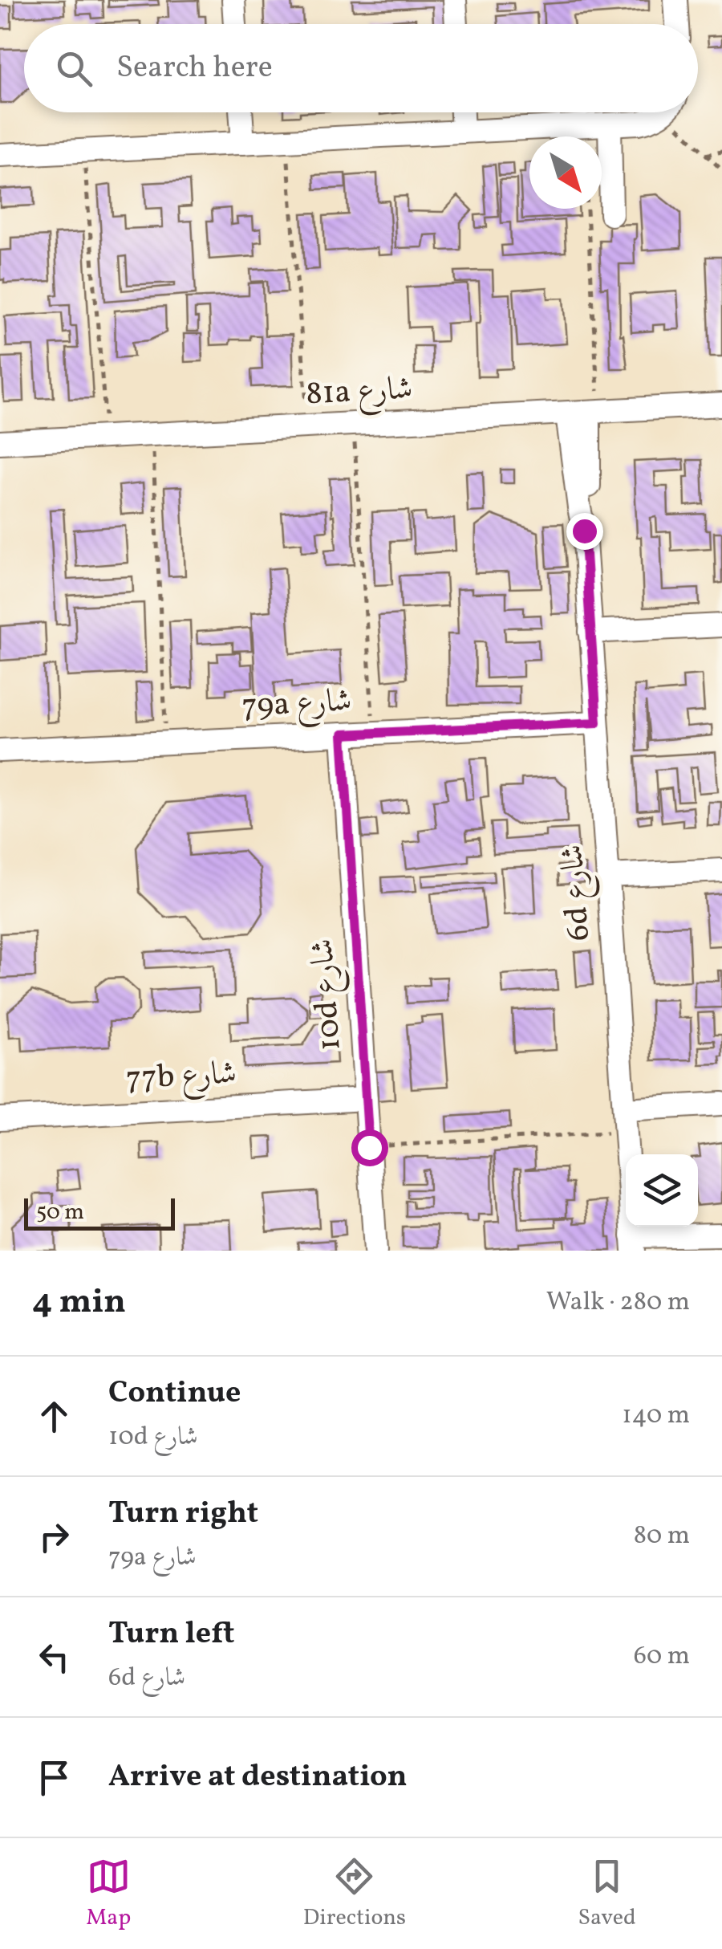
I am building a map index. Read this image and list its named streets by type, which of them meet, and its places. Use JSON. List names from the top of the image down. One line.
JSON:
{"streets":{"street":["81a شارع","79a شارع","6d شارع","10d شارع","77b شارع"]},"crossings":[["81a شارع","6d شارع"],["79a شارع","6d شارع"],["79a شارع","10d شارع"],["10d شارع","77b شارع"]],"scale_bar":"50 m","north":"bottom right","page":{"search":"Search here","scale":"50 m","heading":["4 min","Walk · 280 m"],"list":[["Continue","10d شارع","140 m"],["Turn right","79a شارع","80 m"],["Turn left","6d شارع","60 m"],"Arrive at destination"],"nav":["Map","Directions","Saved"]}}
